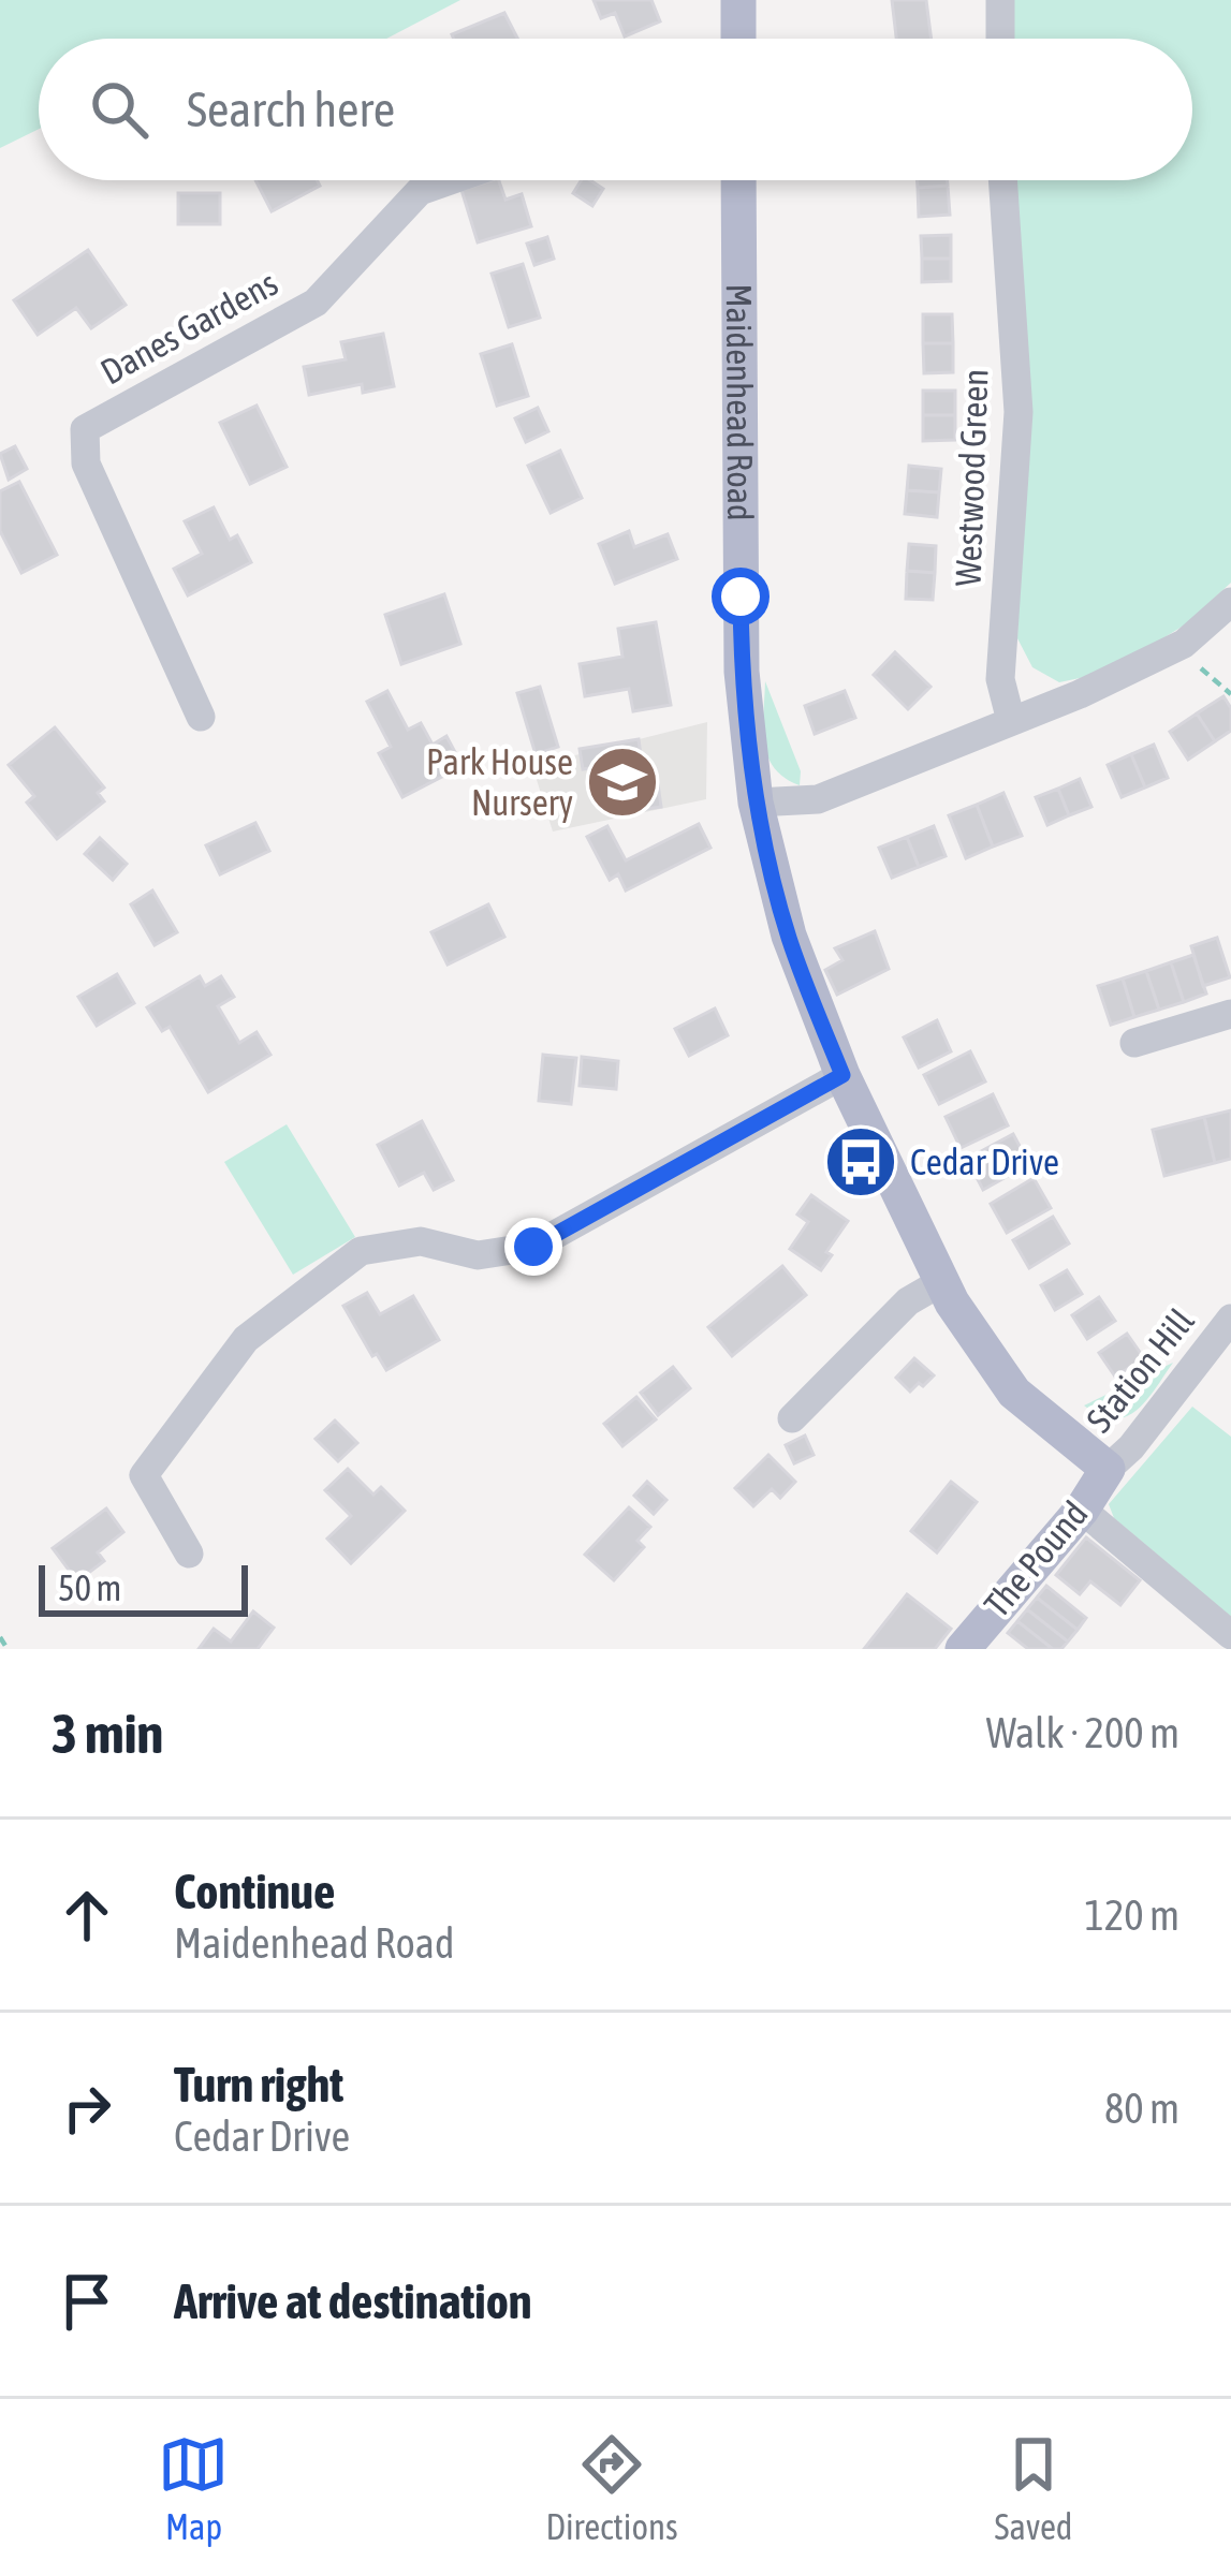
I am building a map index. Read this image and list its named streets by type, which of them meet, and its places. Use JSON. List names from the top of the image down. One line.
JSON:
{"streets":{"main road":["Maidenhead Road","The Pound"],"street":["Danes Gardens","Westwood Green","Station Hill"]},"crossings":[["Maidenhead Road","Station Hill"],["Maidenhead Road","The Pound"],["Station Hill","The Pound"]],"places":{"school or university":["Park House Nursery"],"bus stop":["Cedar Drive"]},"scale_bar":"50 m","page":{"search":"Search here","scale":"50 m","heading":["3 min","Walk · 200 m"],"list":[["Continue","Maidenhead Road","120 m"],["Turn right","Cedar Drive","80 m"],"Arrive at destination"],"nav":["Map","Directions","Saved"]}}
